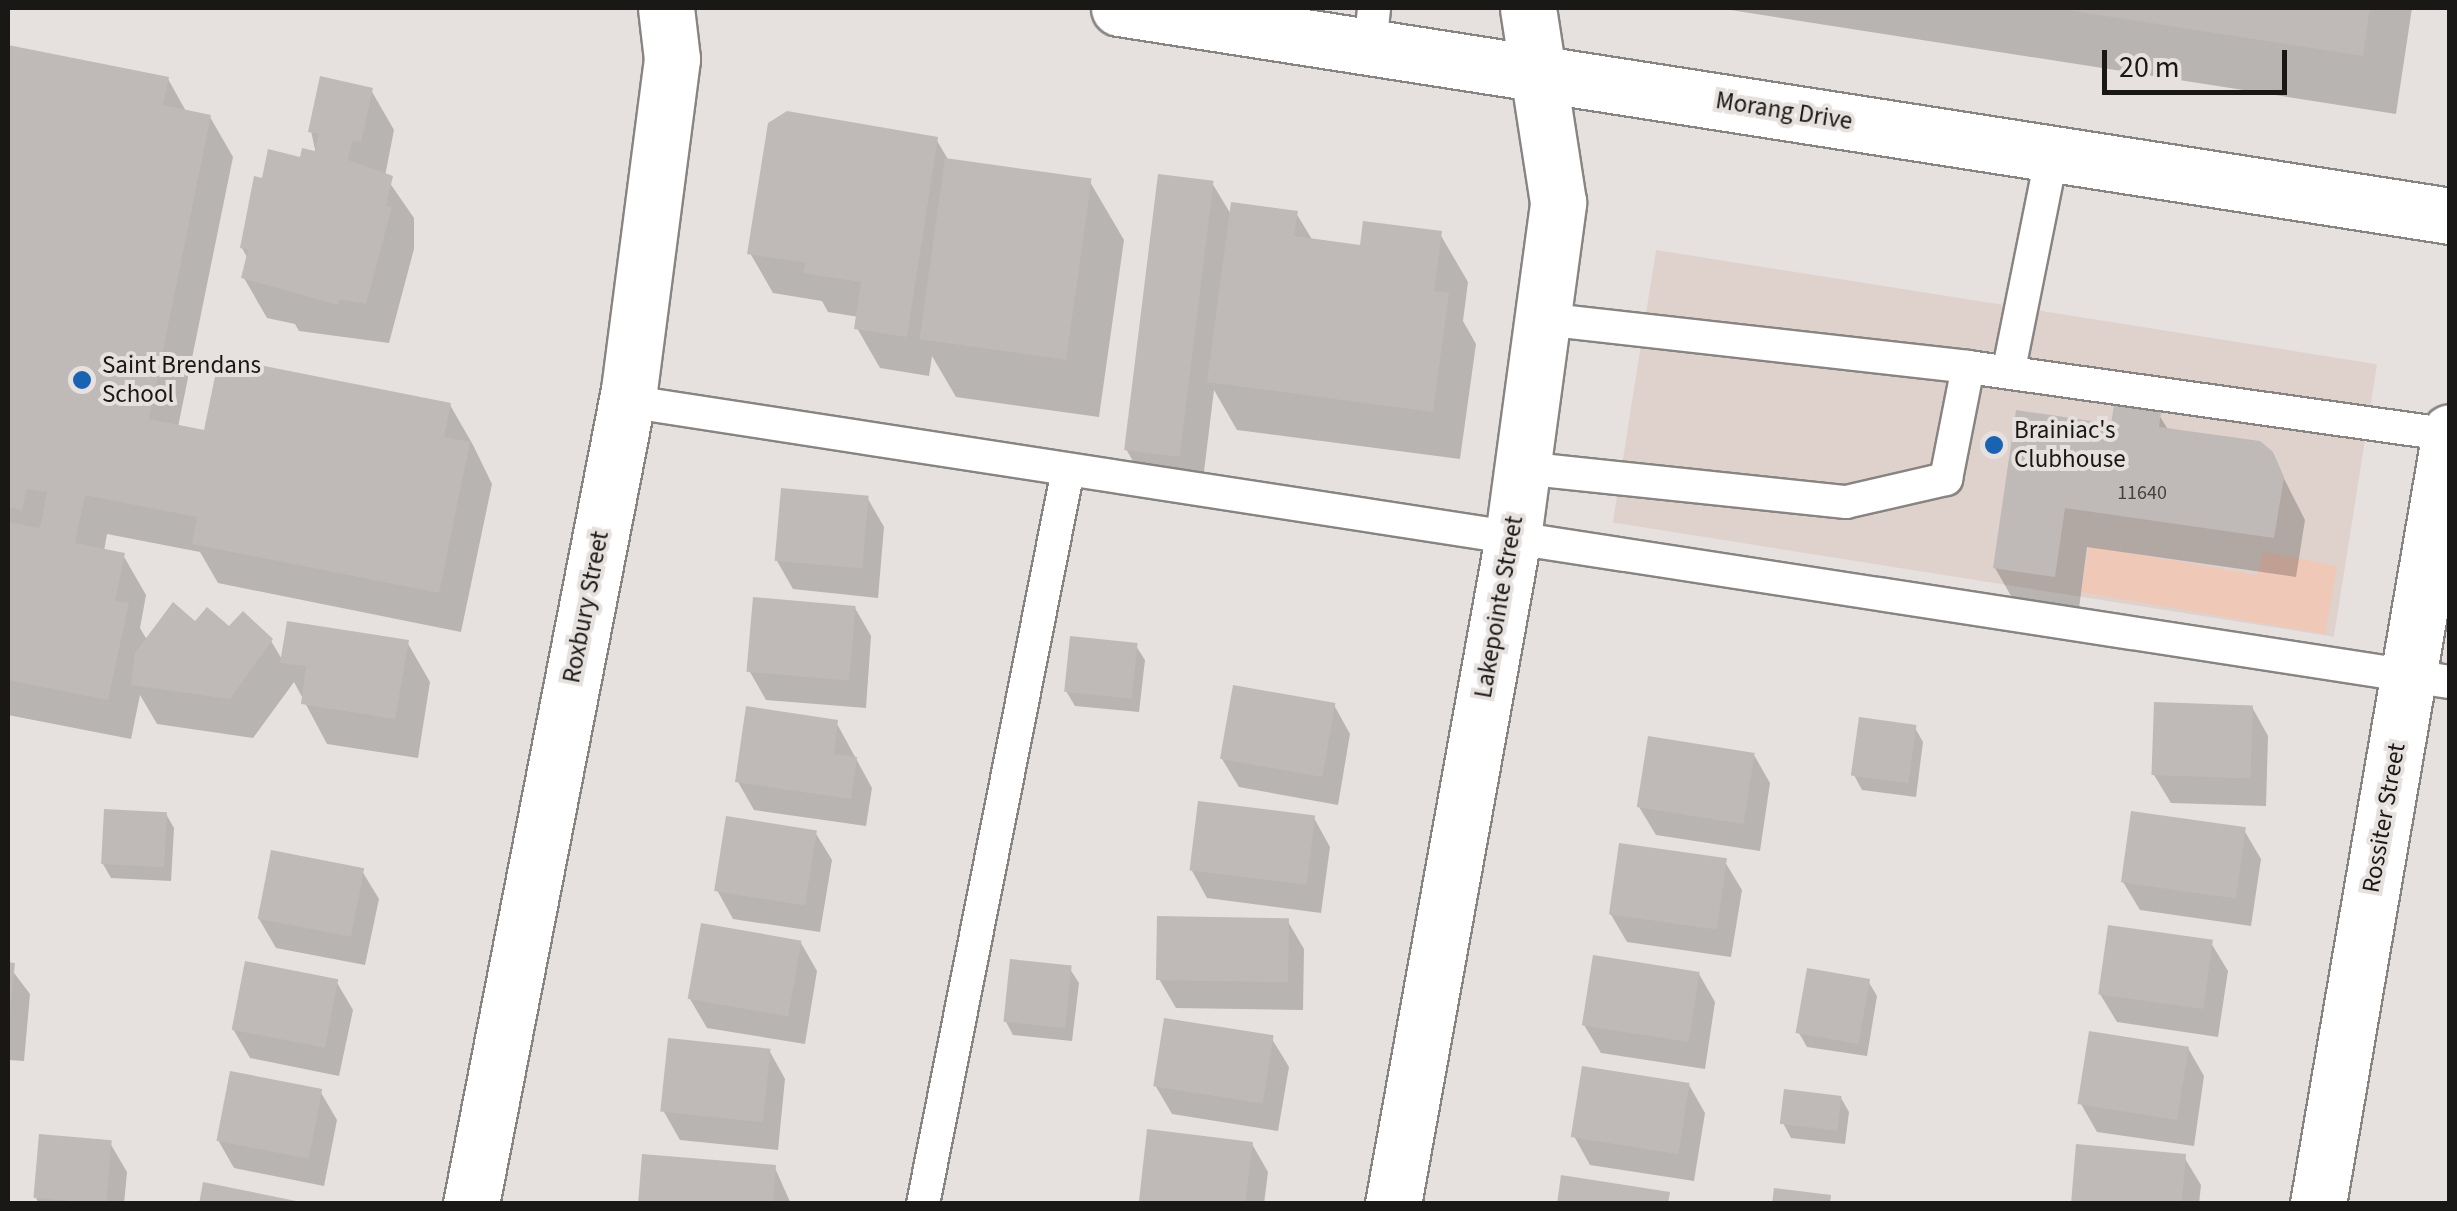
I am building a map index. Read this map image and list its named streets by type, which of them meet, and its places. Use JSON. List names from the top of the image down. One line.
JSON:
{"streets":{"street":["Morang Drive","Roxbury Street","Lakepointe Street","Rossiter Street"]},"crossings":[["Morang Drive","Lakepointe Street"]],"places":["Saint Brendans School","Brainiac's Clubhouse"],"house_numbers":["11640"],"scale_bar":"20 m"}
